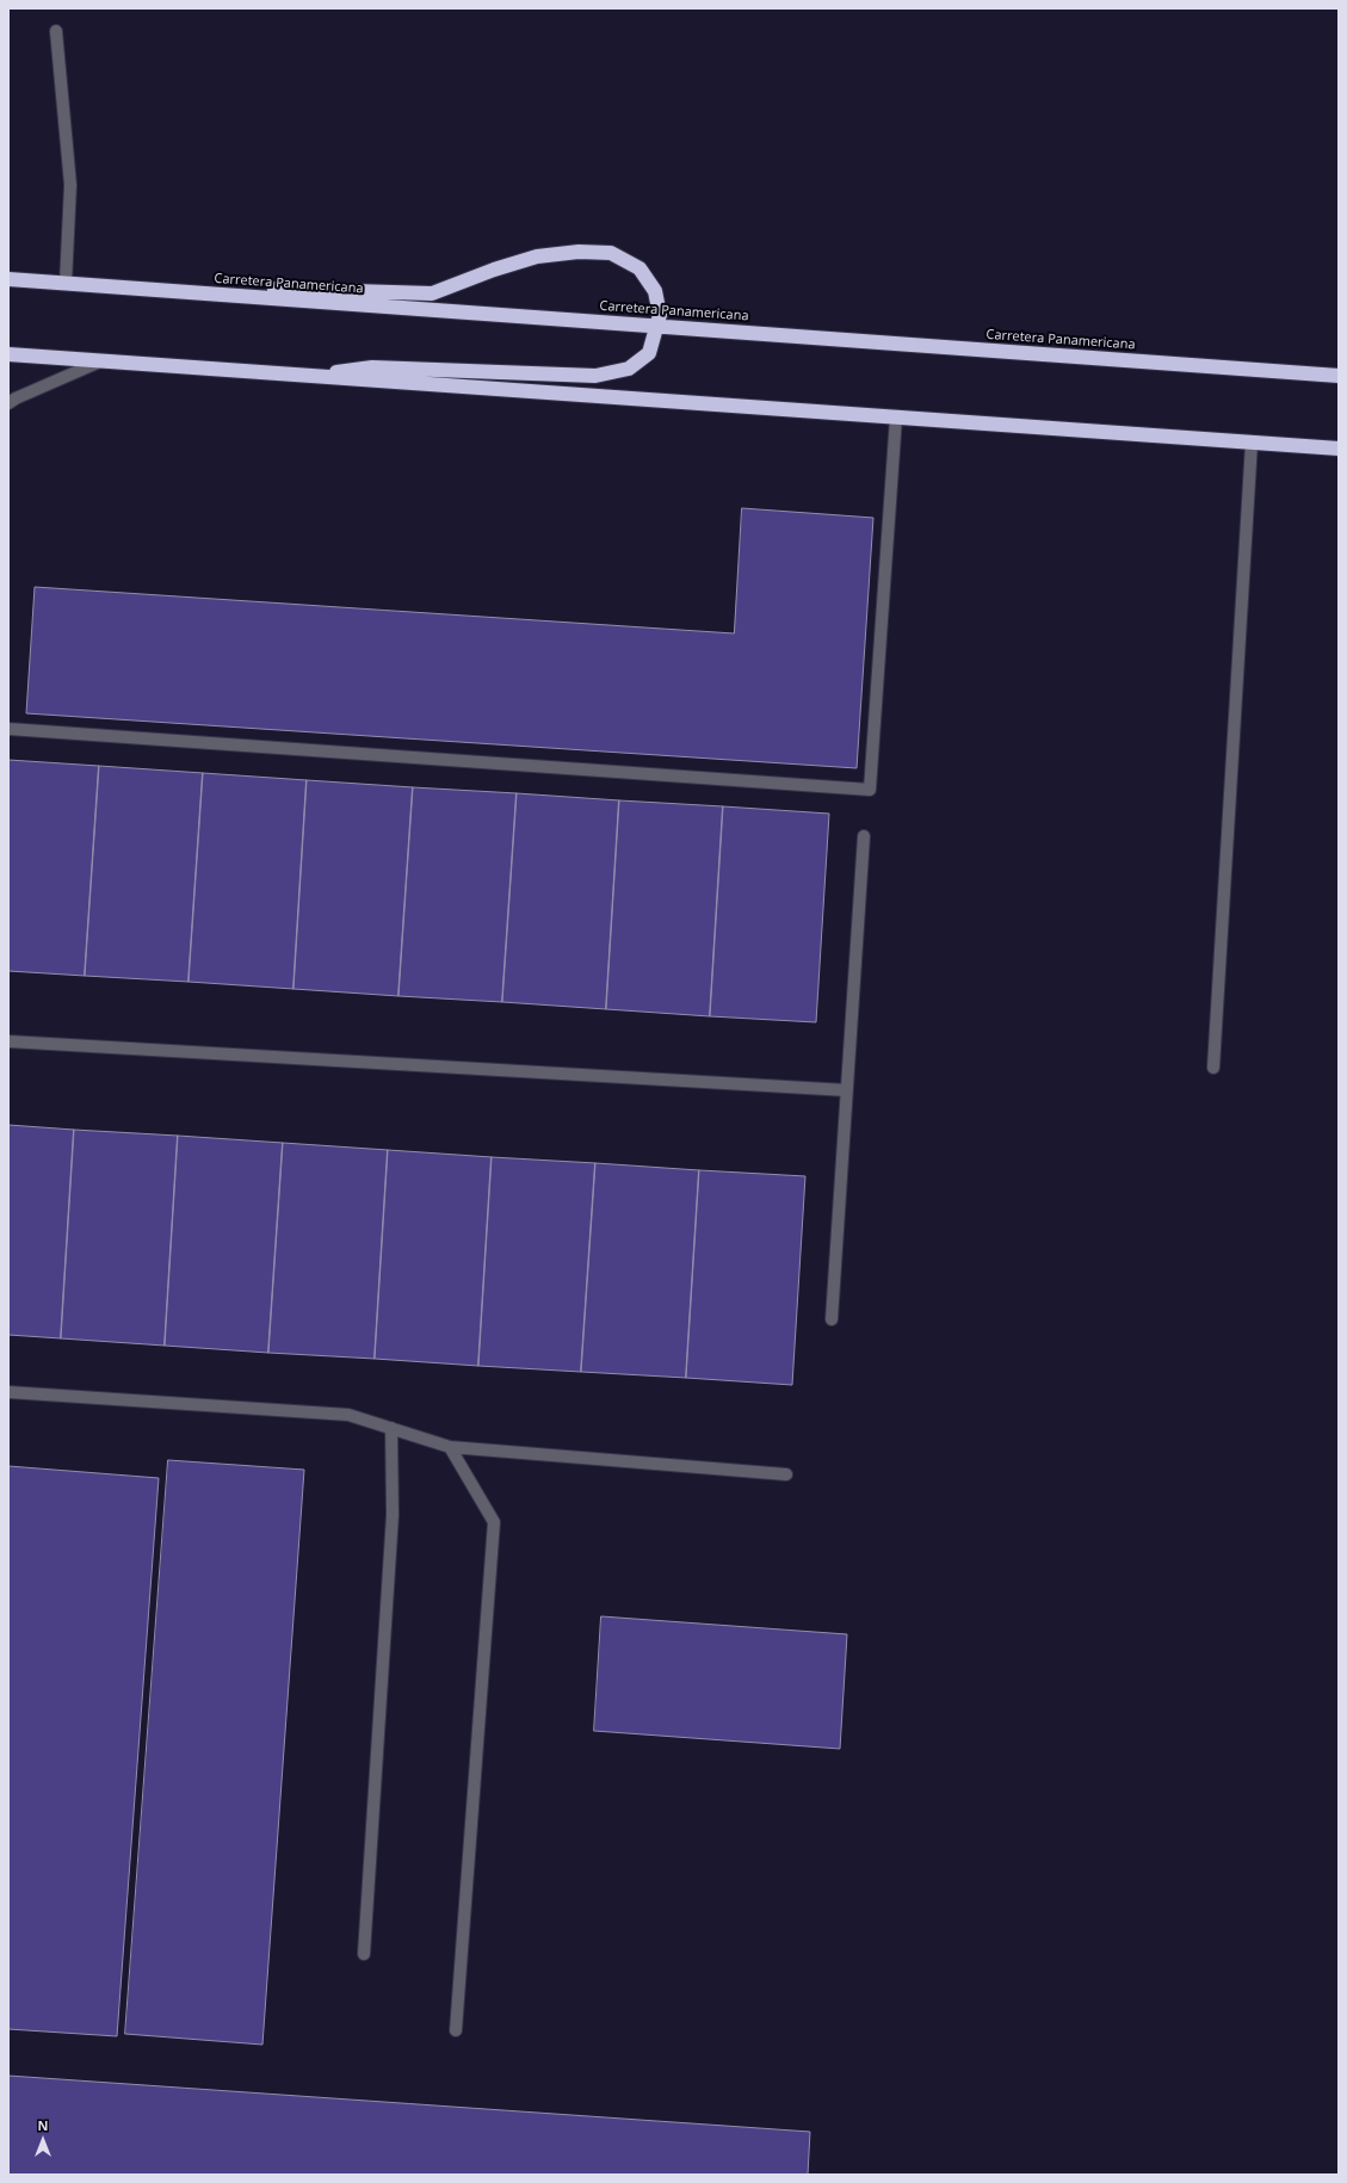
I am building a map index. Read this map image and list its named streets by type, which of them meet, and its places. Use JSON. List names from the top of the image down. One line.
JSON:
{"streets":{"highway":["Carretera Panamericana"]},"north":"top"}
